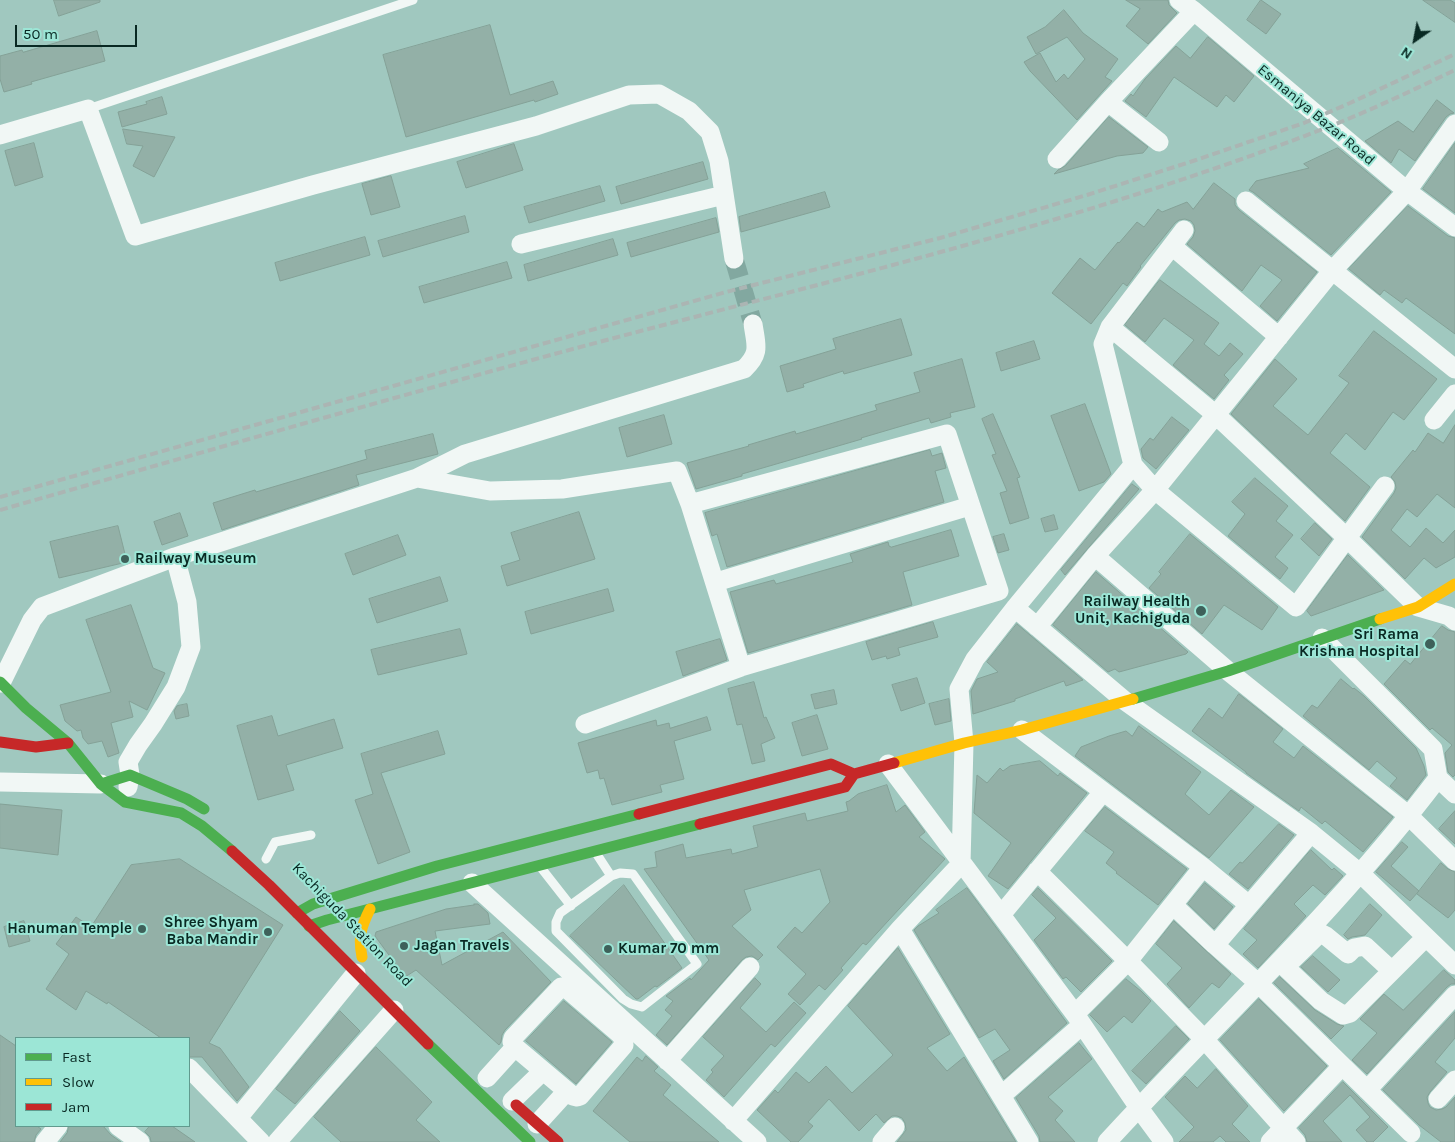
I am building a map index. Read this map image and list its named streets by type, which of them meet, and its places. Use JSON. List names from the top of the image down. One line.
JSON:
{"streets":{"main road":["Kachiguda Station Road"],"street":["Esmaniya Bazar Road"]},"places":["Railway Museum","Railway Health Unit, Kachiguda","Sri Rama Krishna Hospital","Hanuman Temple","Shree Shyam Baba Mandir","Jagan Travels","Kumar 70 mm"],"legend":["Fast","Slow","Jam"],"scale_bar":"50 m","north":"bottom left"}
